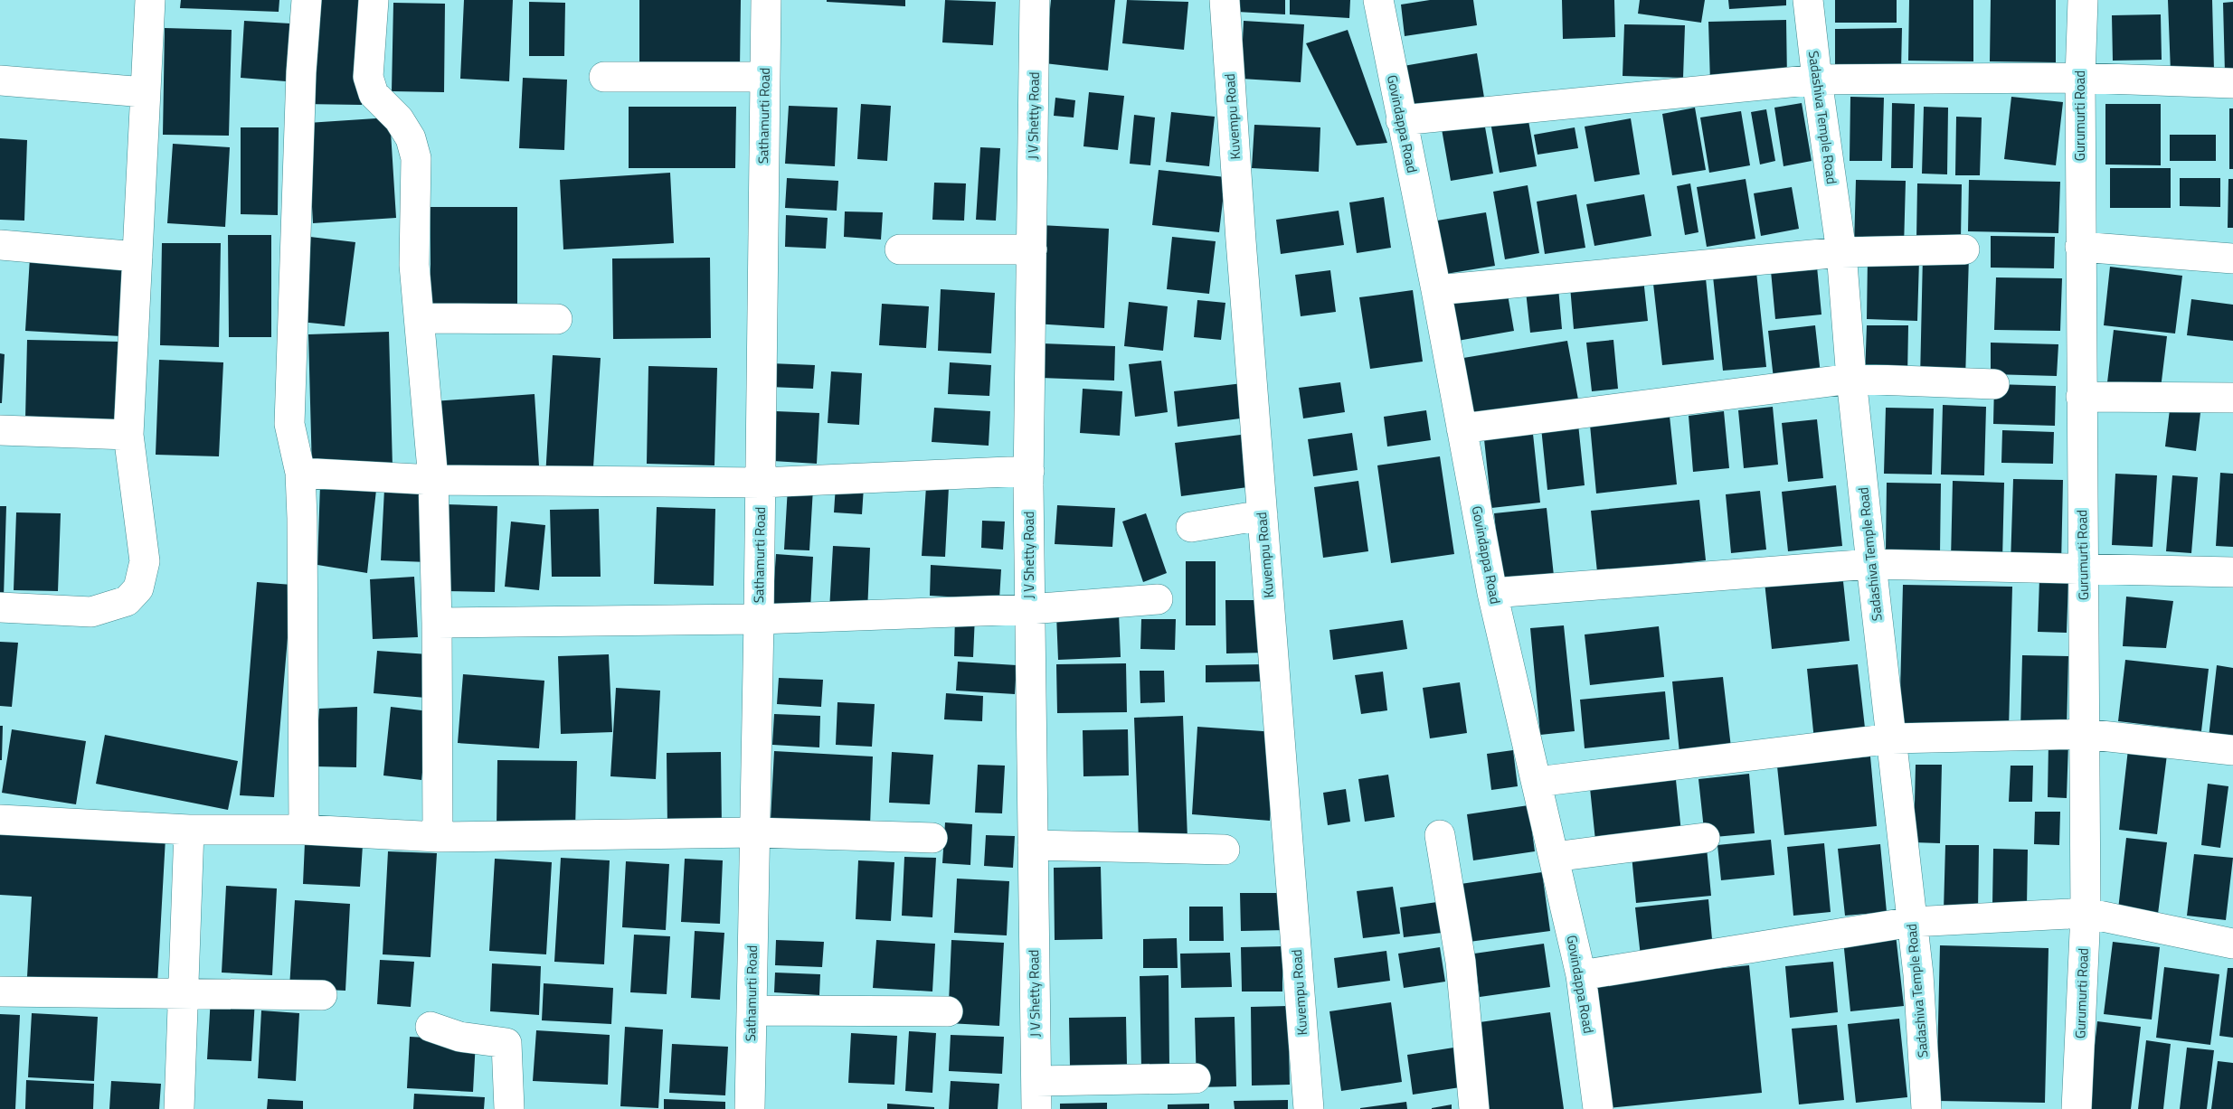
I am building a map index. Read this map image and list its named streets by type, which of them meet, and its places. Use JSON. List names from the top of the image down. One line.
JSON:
{"streets":{"street":["Sathamurti Road","J V Shetty Road","Gurumurti Road","Kuvempu Road","Sadashiva Temple Road","Govindappa Road"]}}
